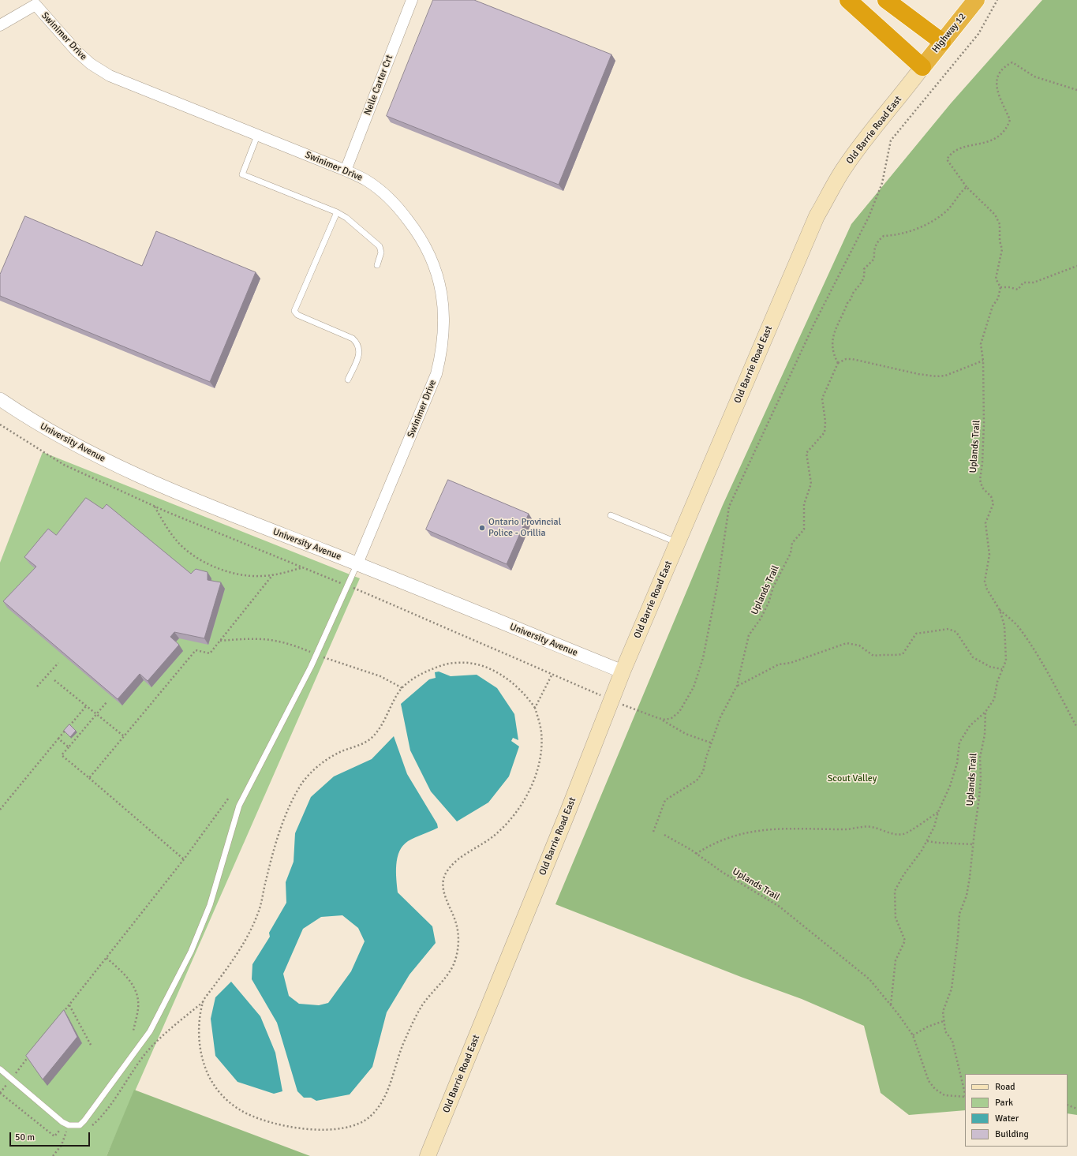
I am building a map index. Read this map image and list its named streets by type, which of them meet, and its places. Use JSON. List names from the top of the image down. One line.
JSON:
{"streets":{"highway":["Highway 12"],"main road":["Old Barrie Road East"],"street":["Swinimer Drive","Nelle Carter Crt","University Avenue"],"path":["Uplands Trail"]},"crossings":[["Highway 12","Old Barrie Road East"],["Swinimer Drive","Nelle Carter Crt"],["Swinimer Drive","University Avenue"],["Old Barrie Road East","University Avenue"]],"parks":["Scout Valley"],"places":["Ontario Provincial Police - Orillia"],"legend":["Road","Park","Water","Building"],"scale_bar":"50 m"}
